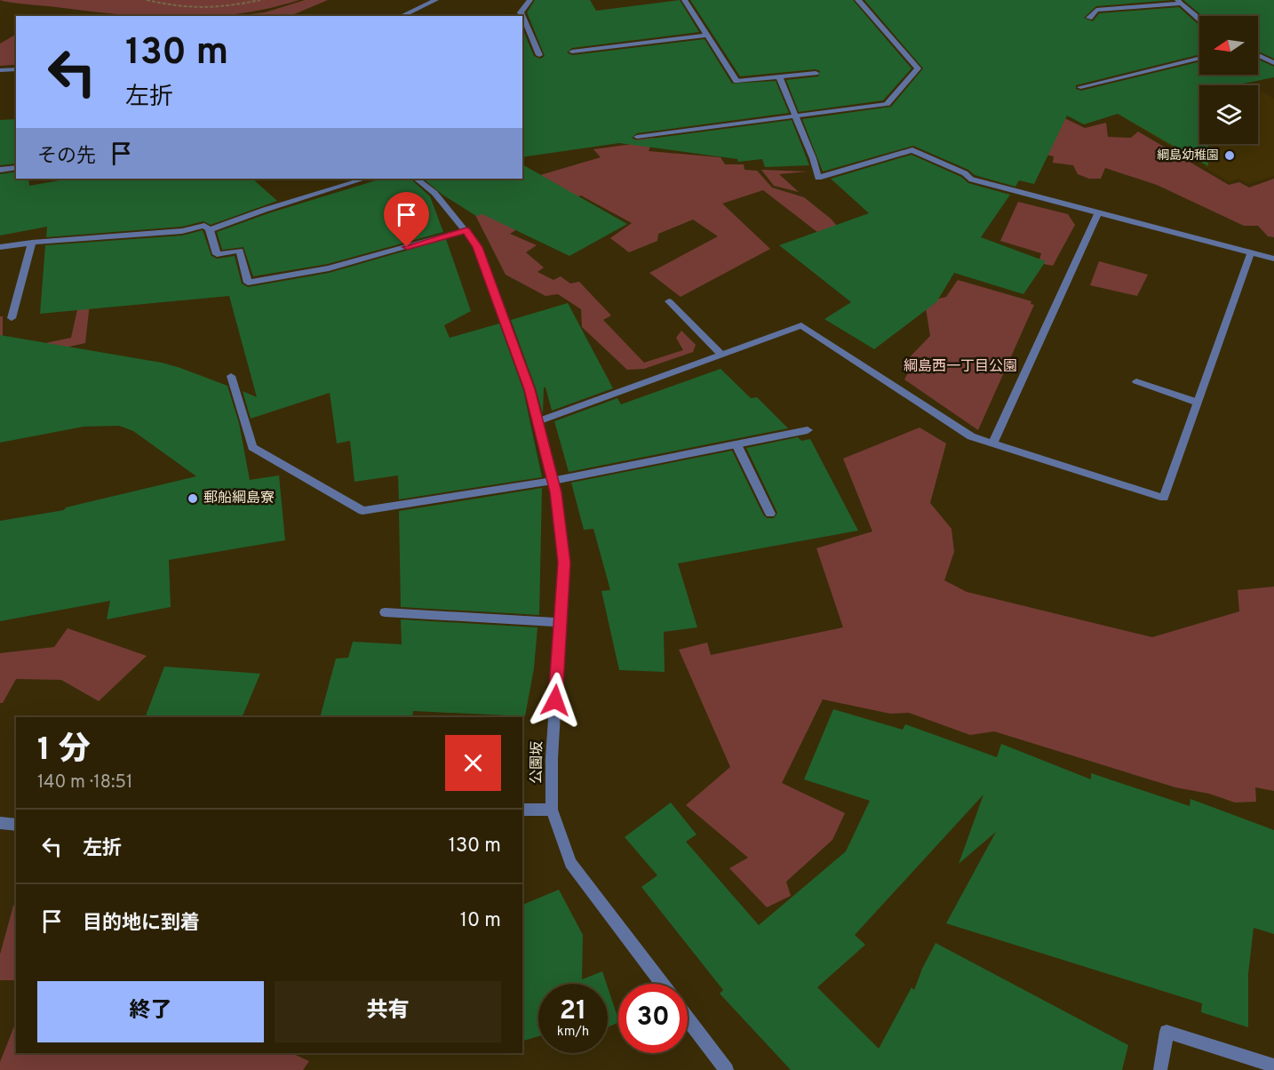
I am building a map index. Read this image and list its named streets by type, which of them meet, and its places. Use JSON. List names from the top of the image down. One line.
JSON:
{"streets":{"street":["公園坂"]},"parks":["綱島西一丁目公園"],"places":["綱島幼稚園","郵船綱島寮"],"north":"left","page":{"turn":["130 m","左折"],"then":"その先","heading":["1 分","140 m · 18:51"],"list":[{"name":"左折","value":"130 m"},{"name":"目的地に到着","value":"10 m"}],"buttons":["終了","共有"],"speed":"21 km/h","limit":"30"}}
